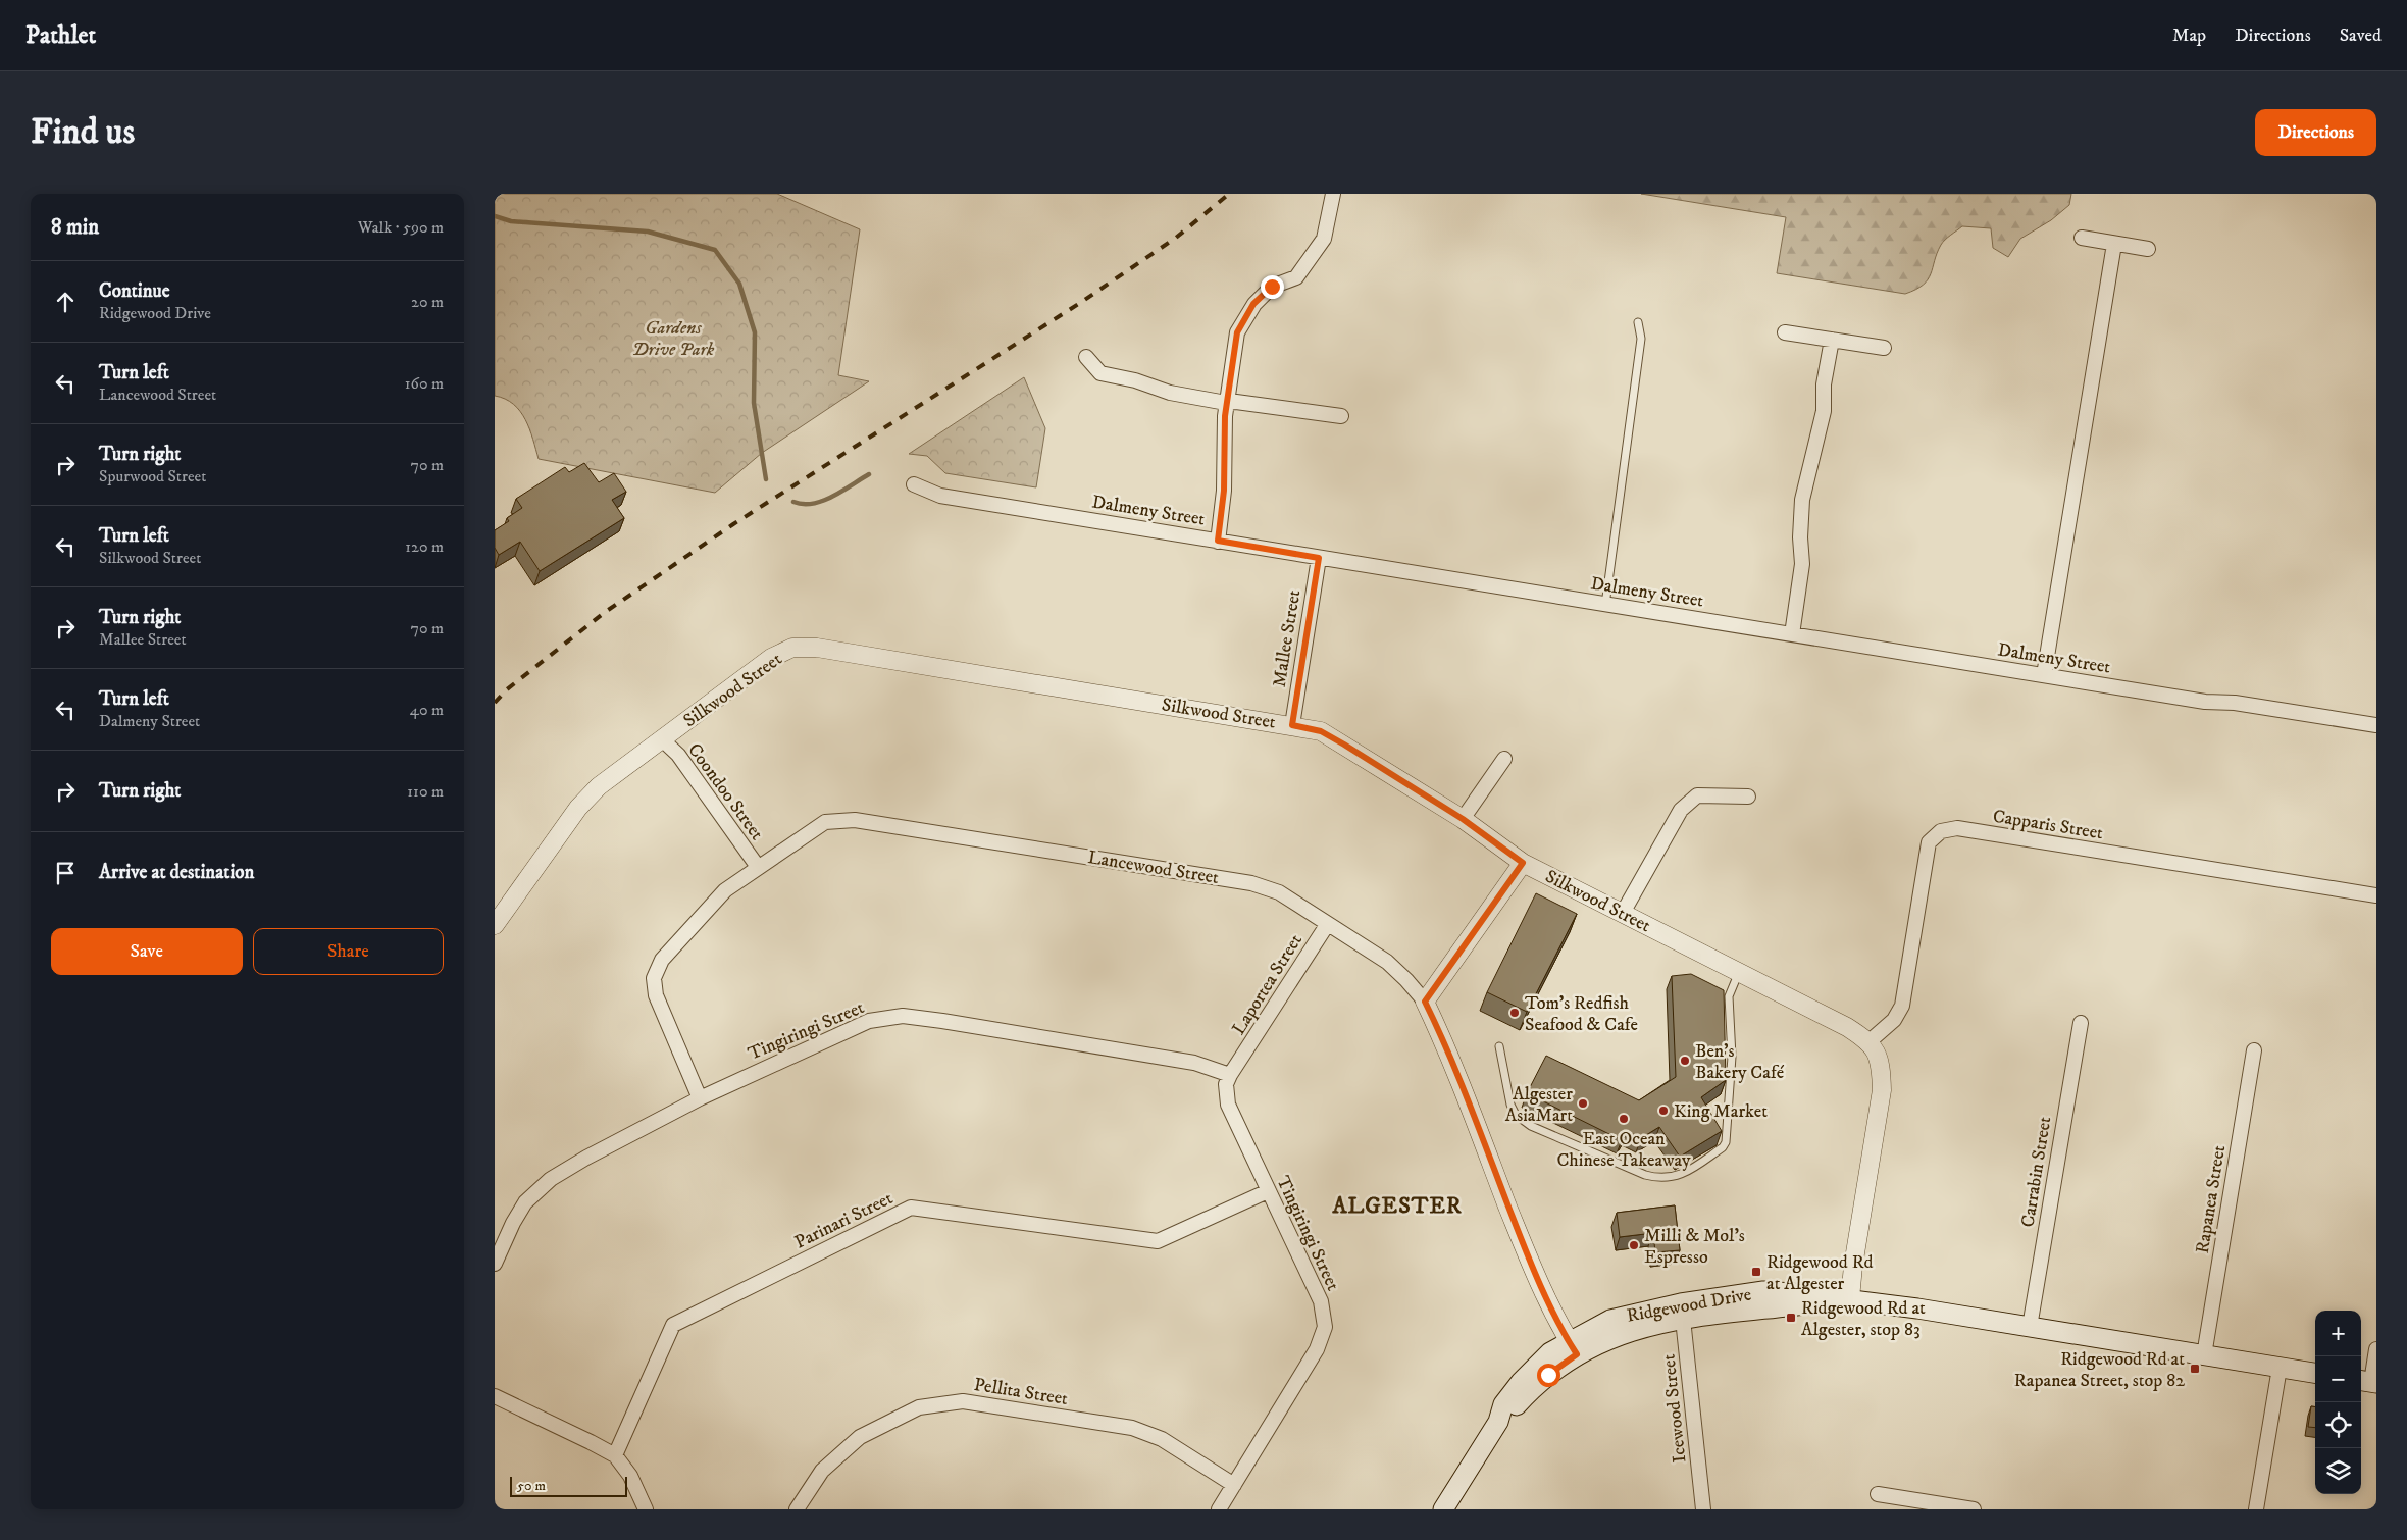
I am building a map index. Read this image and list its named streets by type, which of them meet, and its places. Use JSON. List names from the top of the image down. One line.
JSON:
{"streets":{"main road":["Ridgewood Drive"],"street":["Dalmeny Street","Mallee Street","Silkwood Street","Coondoo Street","Capparis Street","Lancewood Street","Laportea Street","Tingiringi Street","Carrabin Street","Rapanea Street","Parinari Street","Pellita Street","Icewood Street"]},"crossings":[["Dalmeny Street","Mallee Street"],["Mallee Street","Silkwood Street"],["Silkwood Street","Coondoo Street"],["Silkwood Street","Capparis Street"],["Coondoo Street","Lancewood Street"],["Lancewood Street","Laportea Street"],["Lancewood Street","Tingiringi Street"],["Lancewood Street","Ridgewood Drive"],["Laportea Street","Tingiringi Street"],["Tingiringi Street","Parinari Street"],["Tingiringi Street","Pellita Street"],["Carrabin Street","Ridgewood Drive"],["Rapanea Street","Ridgewood Drive"],["Ridgewood Drive","Icewood Street"]],"districts":["ALGESTER"],"parks":["Gardens Drive Park"],"places":{"other":["Tom's Redfish Seafood & Cafe","Ben's Bakery Café","Algester AsiaMart","King Market","East Ocean Chinese Takeaway","Milli & Mol's Espresso"],"transit":["Ridgewood Rd at Algester","Ridgewood Rd at Algester, stop 83","Ridgewood Rd at Rapanea Street, stop 82"]},"scale_bar":"50 m","page":{"header":"Pathlet","nav":["Map","Directions","Saved"],"buttons":["Directions",["Save","Share"]],"title":"Find us","heading":["8 min","Walk · 590 m"],"list":[["Continue","Ridgewood Drive","20 m"],["Turn left","Lancewood Street","160 m"],["Turn right","Spurwood Street","70 m"],["Turn left","Silkwood Street","120 m"],["Turn right","Mallee Street","70 m"],["Turn left","Dalmeny Street","40 m"],["Turn right","110 m"],"Arrive at destination"],"map_buttons":["+","−"],"scale":"50 m"}}
